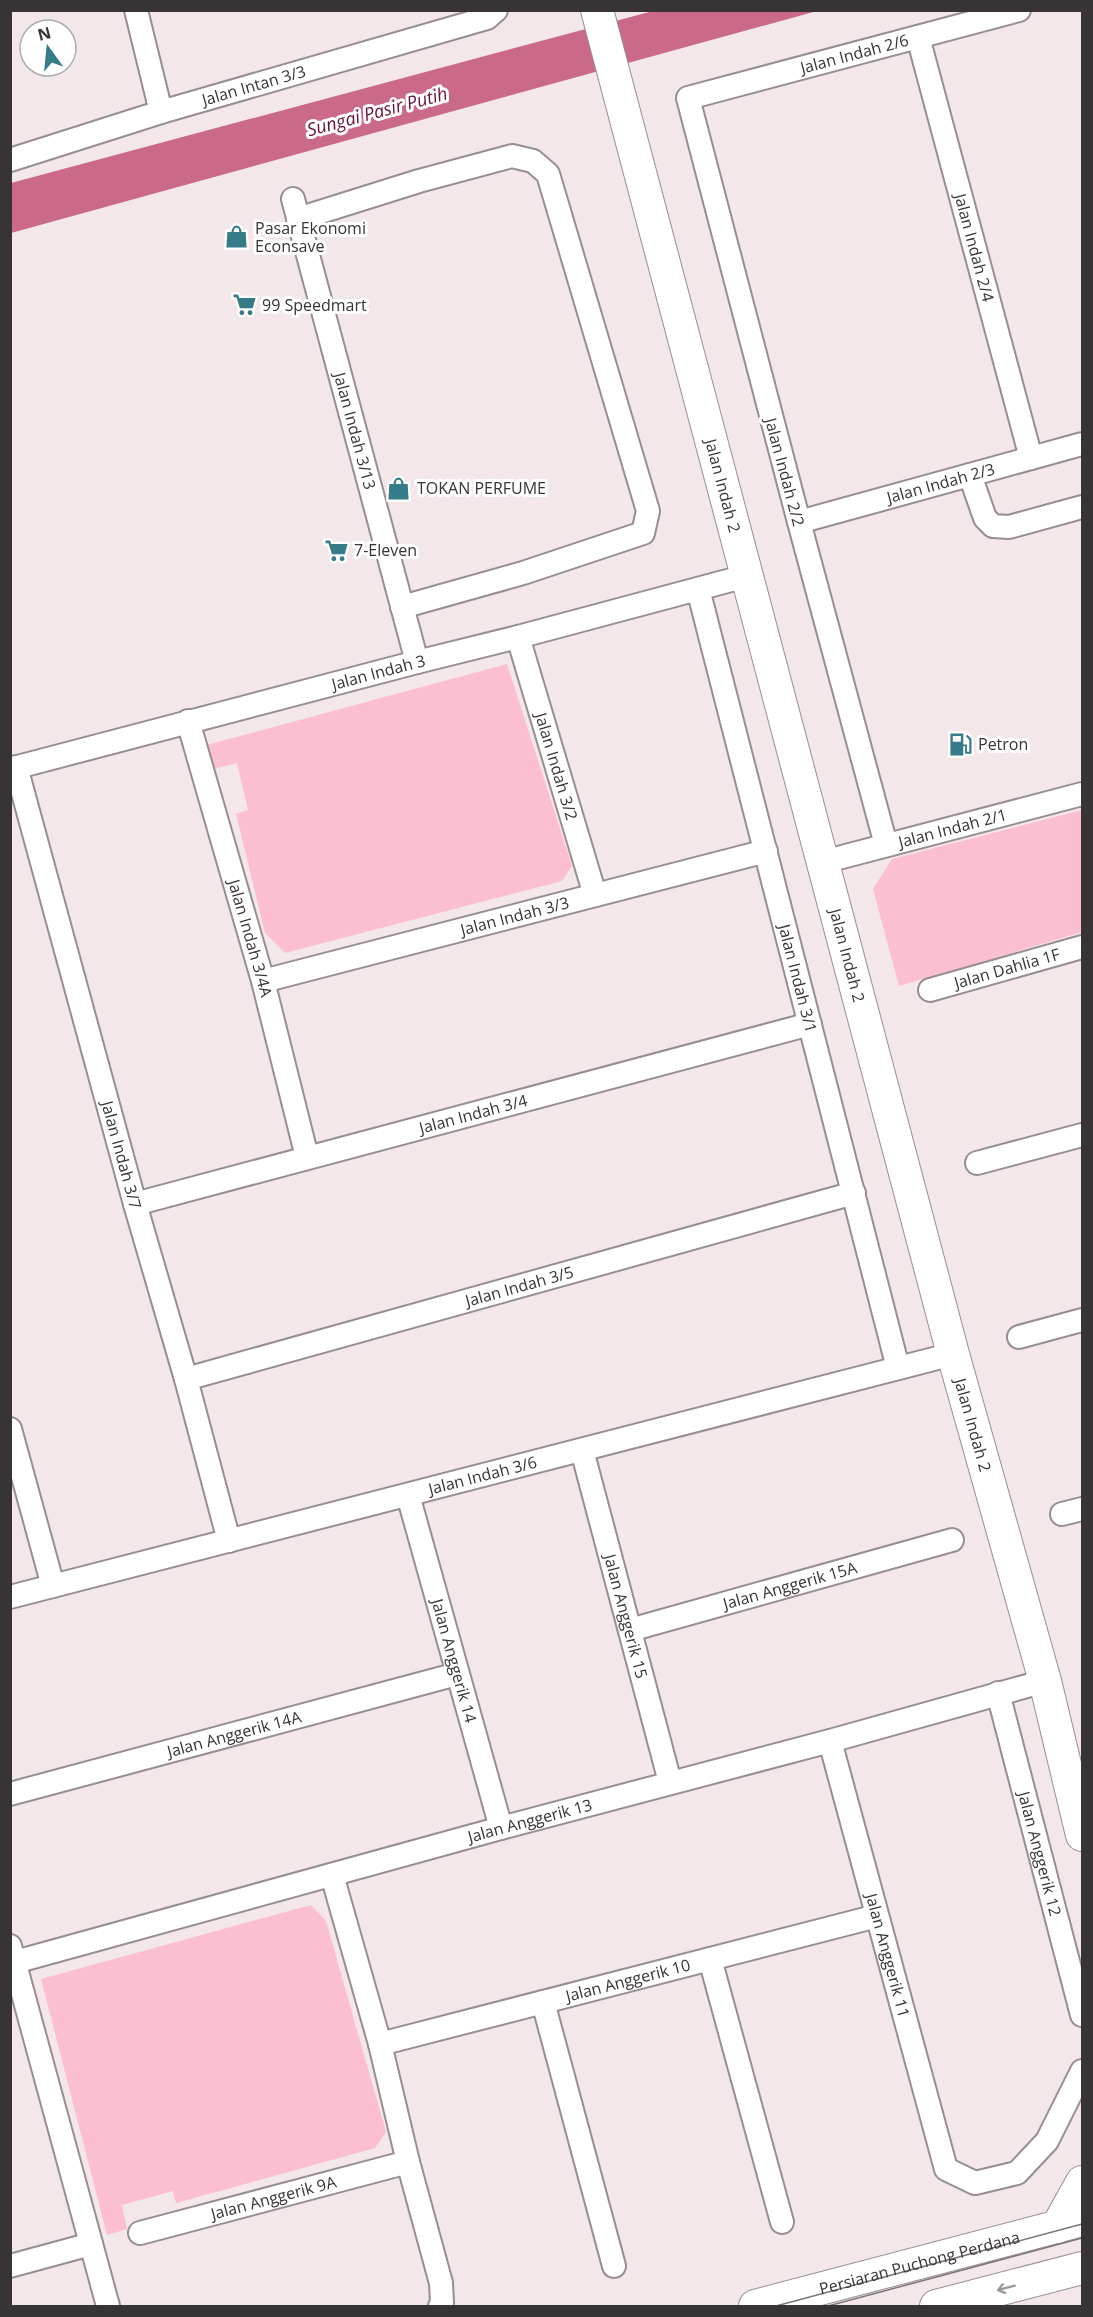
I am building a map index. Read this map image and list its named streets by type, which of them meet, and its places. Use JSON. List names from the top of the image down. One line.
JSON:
{"streets":{"street":["Jalan Indah 2/6","Jalan Intan 3/3","Jalan Indah 2/4","Jalan Indah 3/13","Jalan Indah 2/2","Jalan Indah 2/3","Jalan Indah 2","Jalan Indah 3","Jalan Indah 3/2","Jalan Indah 2/1","Jalan Indah 3/3","Jalan Indah 3/4A","Jalan Dahlia 1F","Jalan Indah 3/1","Jalan Indah 3/4","Jalan Indah 3/7","Jalan Indah 3/5","Jalan Indah 3/6","Jalan Anggerik 15A","Jalan Anggerik 15","Jalan Anggerik 14","Jalan Anggerik 14A","Jalan Anggerik 13","Jalan Anggerik 12","Jalan Anggerik 11","Jalan Anggerik 10","Jalan Anggerik 9A","Persiaran Puchong Perdana"]},"crossings":[["Jalan Indah 2/6","Jalan Indah 2/4"],["Jalan Indah 2/6","Jalan Indah 2/2"],["Jalan Indah 2/4","Jalan Indah 2/3"],["Jalan Indah 3/13","Jalan Indah 3"],["Jalan Indah 2/2","Jalan Indah 2/3"],["Jalan Indah 2/2","Jalan Indah 2/1"],["Jalan Indah 2","Jalan Indah 3"],["Jalan Indah 2","Jalan Indah 2/1"],["Jalan Indah 2","Jalan Indah 3/6"],["Jalan Indah 2","Jalan Anggerik 13"],["Jalan Indah 3","Jalan Indah 3/2"],["Jalan Indah 3","Jalan Indah 3/4A"],["Jalan Indah 3","Jalan Indah 3/1"],["Jalan Indah 3","Jalan Indah 3/7"],["Jalan Indah 3/2","Jalan Indah 3/3"],["Jalan Indah 3/3","Jalan Indah 3/4A"],["Jalan Indah 3/3","Jalan Indah 3/1"],["Jalan Indah 3/4A","Jalan Indah 3/4"],["Jalan Indah 3/1","Jalan Indah 3/4"],["Jalan Indah 3/1","Jalan Indah 3/5"],["Jalan Indah 3/1","Jalan Indah 3/6"],["Jalan Indah 3/4","Jalan Indah 3/7"],["Jalan Indah 3/7","Jalan Indah 3/5"],["Jalan Indah 3/7","Jalan Indah 3/6"],["Jalan Indah 3/6","Jalan Anggerik 15"],["Jalan Indah 3/6","Jalan Anggerik 14"],["Jalan Anggerik 15A","Jalan Anggerik 15"],["Jalan Anggerik 15","Jalan Anggerik 13"],["Jalan Anggerik 14","Jalan Anggerik 14A"],["Jalan Anggerik 14","Jalan Anggerik 13"],["Jalan Anggerik 13","Jalan Anggerik 12"],["Jalan Anggerik 13","Jalan Anggerik 11"],["Jalan Anggerik 11","Jalan Anggerik 10"]],"water":["Sungai Pasir Putih"],"places":{"shop":["Pasar Ekonomi Econsave","TOKAN PERFUME"],"supermarket":["99 Speedmart","7-Eleven"],"fuel station":["Petron"]},"north":"top"}
